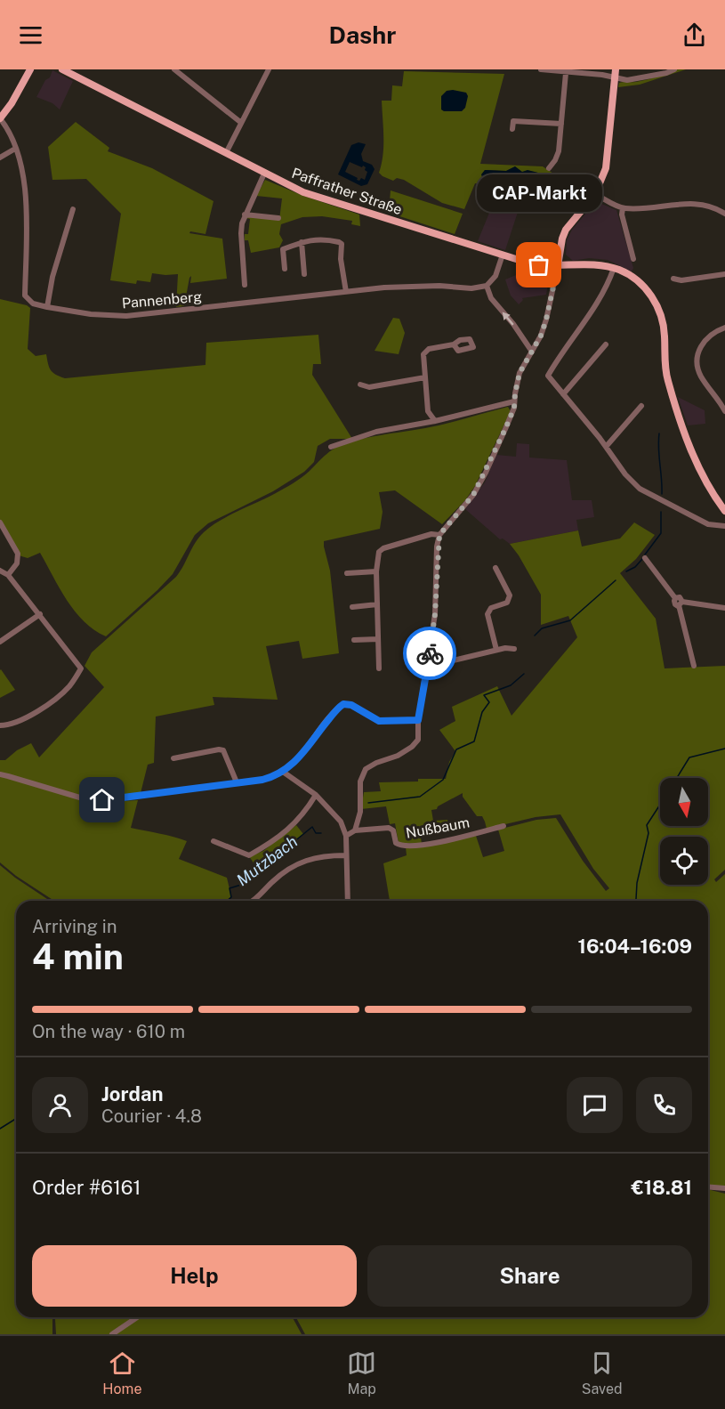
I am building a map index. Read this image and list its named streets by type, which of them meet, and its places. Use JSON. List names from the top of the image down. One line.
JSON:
{"streets":{"main road":["Paffrather Straße"],"street":["Pannenberg","Nußbaum"]},"water":["Mutzbach"],"places":["CAP-Markt"],"north":"bottom","page":{"header":"Dashr","bubble":"CAP-Markt","heading":["4 min","Arriving in","16:04–16:09"],"panel":["Jordan","Courier · 4.8","Order #6161","€18.81"],"bar":"On the way · 610 m","buttons":["Help","Share"],"tabs":["Home","Map","Saved"]}}
